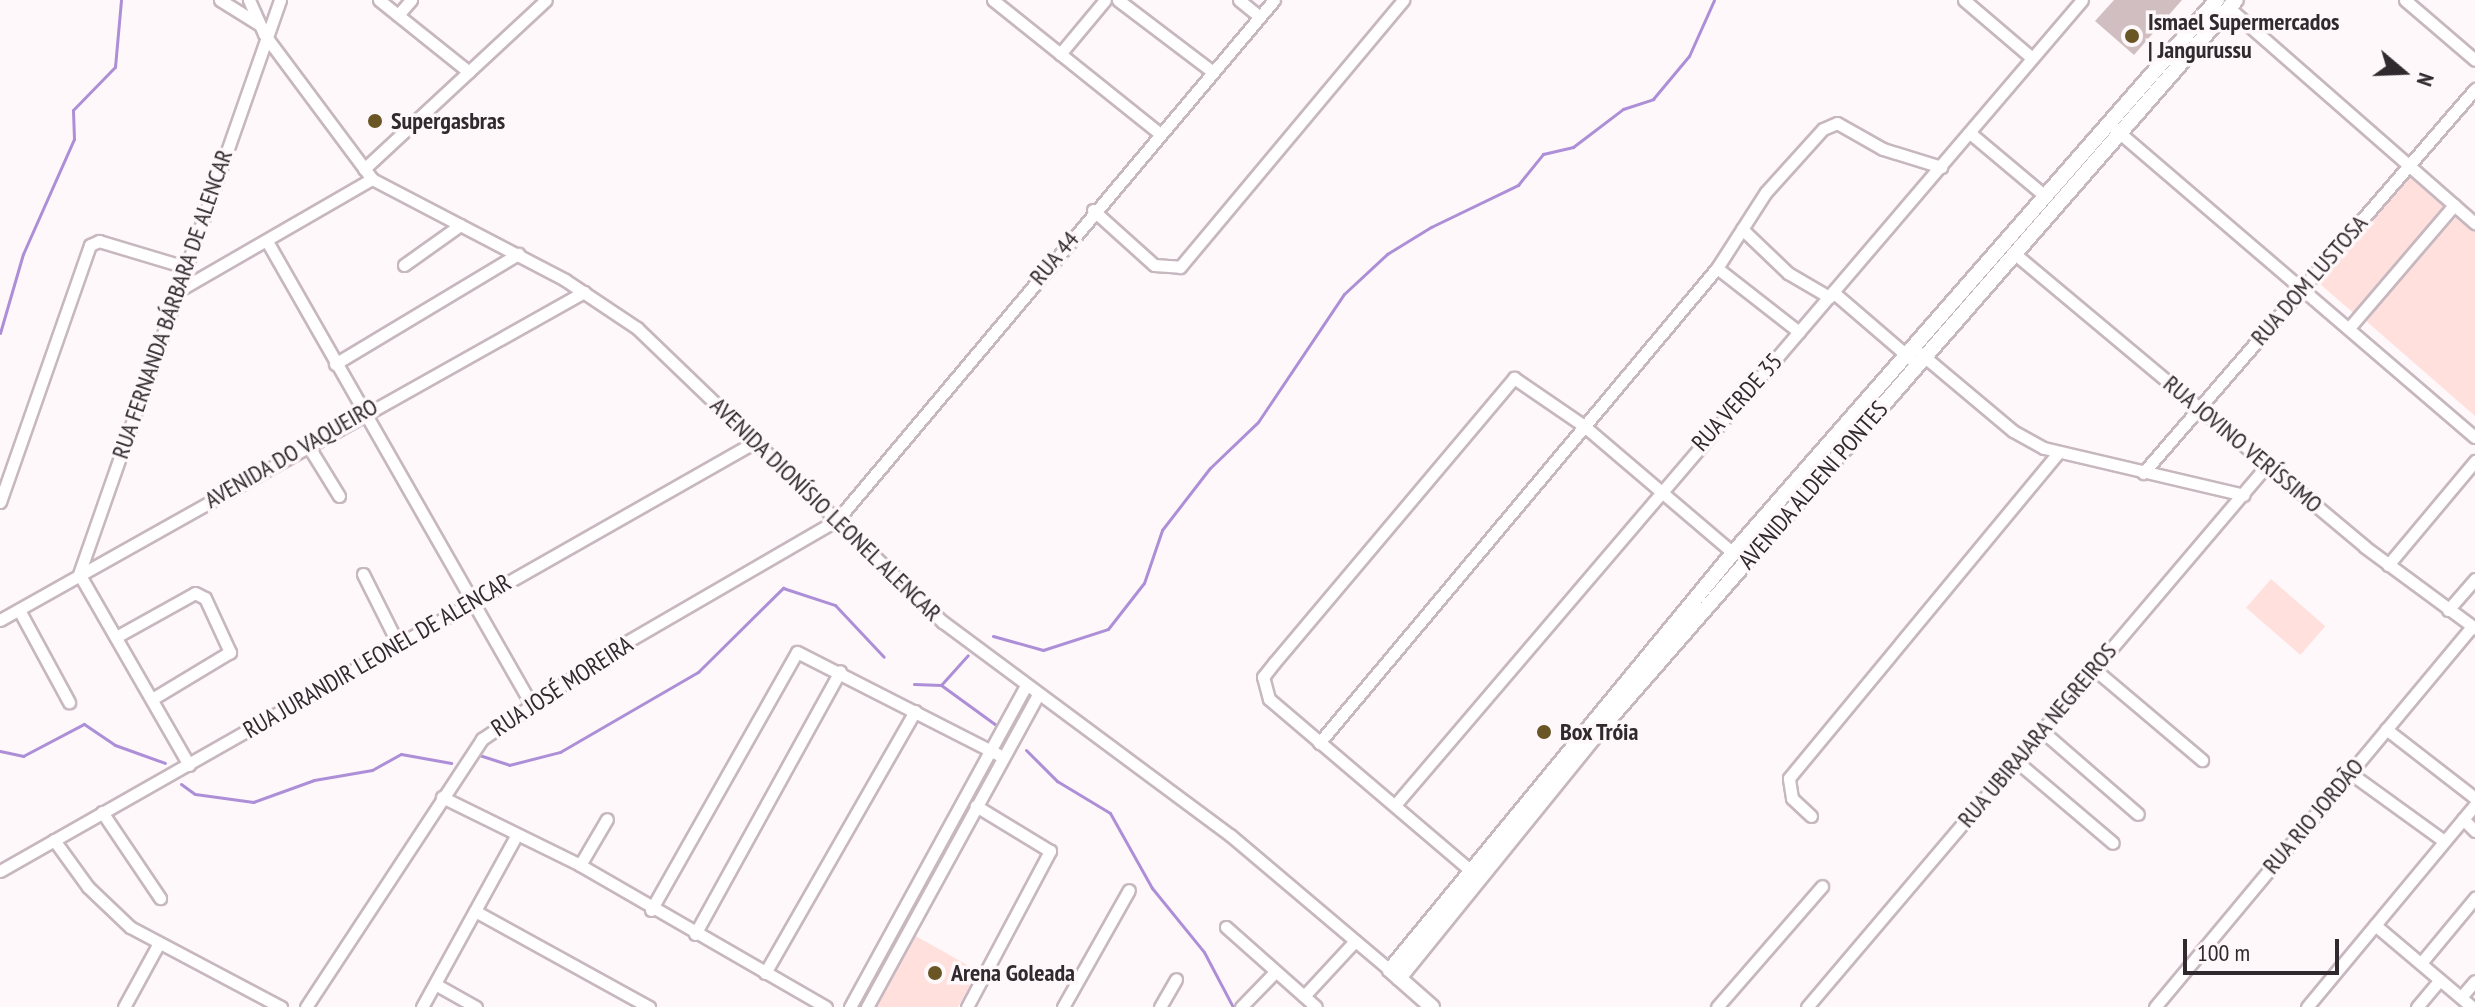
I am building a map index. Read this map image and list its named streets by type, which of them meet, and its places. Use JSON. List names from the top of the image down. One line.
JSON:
{"streets":{"main road":["AVENIDA ALDENI PONTES","AVENIDA DIONÍSIO LEONEL ALENCAR"],"street":["RUA 44","RUA DOM LUSTOSA","RUA FERNANDA BÁRBARA DE ALENCAR","RUA VERDE 35","RUA JOVINO VERÍSSIMO","AVENIDA DO VAQUEIRO","RUA JURANDIR LEONEL DE ALENCAR","RUA JOSÉ MOREIRA","RUA UBIRAJARA NEGREIROS","RUA RIO JORDÃO"]},"crossings":[["RUA 44","AVENIDA DIONÍSIO LEONEL ALENCAR"],["RUA 44","RUA JOSÉ MOREIRA"],["RUA DOM LUSTOSA","RUA JOVINO VERÍSSIMO"],["RUA FERNANDA BÁRBARA DE ALENCAR","AVENIDA DO VAQUEIRO"],["RUA FERNANDA BÁRBARA DE ALENCAR","AVENIDA DIONÍSIO LEONEL ALENCAR"],["RUA JOVINO VERÍSSIMO","AVENIDA ALDENI PONTES"],["RUA JOVINO VERÍSSIMO","RUA UBIRAJARA NEGREIROS"],["RUA JOVINO VERÍSSIMO","RUA RIO JORDÃO"],["AVENIDA DO VAQUEIRO","AVENIDA DIONÍSIO LEONEL ALENCAR"],["AVENIDA ALDENI PONTES","AVENIDA DIONÍSIO LEONEL ALENCAR"],["AVENIDA DIONÍSIO LEONEL ALENCAR","RUA JURANDIR LEONEL DE ALENCAR"],["AVENIDA DIONÍSIO LEONEL ALENCAR","RUA JOSÉ MOREIRA"]],"places":["Ismael Supermercados | Jangurussu","Supergasbras","Box Tróia","Arena Goleada"],"scale_bar":"100 m","north":"right"}
